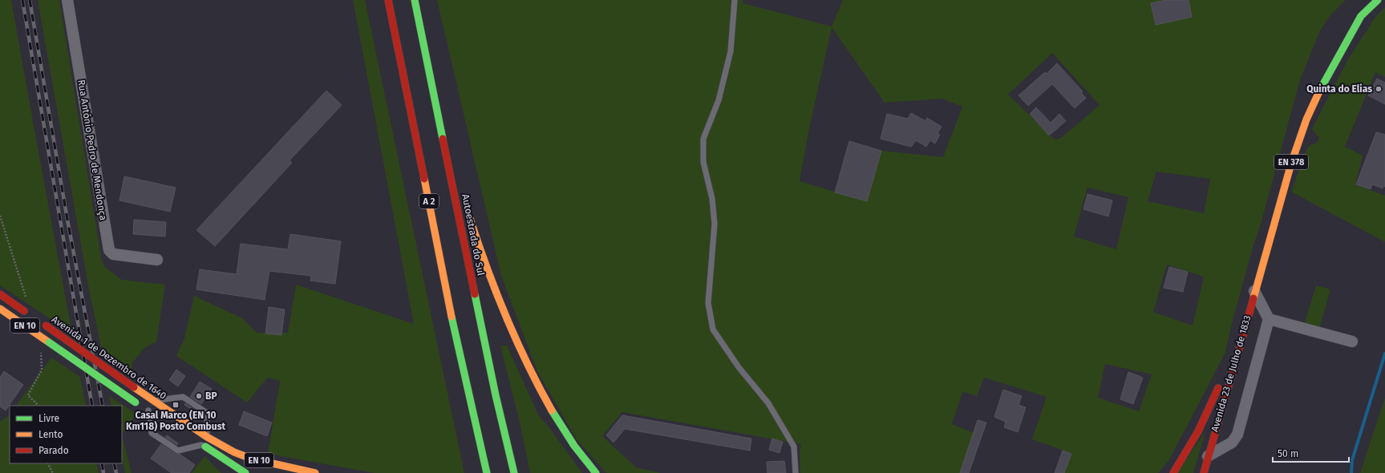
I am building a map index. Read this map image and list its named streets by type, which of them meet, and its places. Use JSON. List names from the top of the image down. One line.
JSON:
{"streets":{"main road":["EN 378","A 2","Autoestrada do Sul","EN 10","Avenida 1 de Dezembro de 1640","Avenida 23 de Julho de 1833"],"street":["Rua António Pedro de Mendonça"]},"crossings":[["EN 10","Avenida 1 de Dezembro de 1640"]],"places":{"other":["Quinta do Elias","BP"],"transit":["Casal Marco (EN 10 Km118) Posto Combust"]},"legend":["Livre","Lento","Parado"],"scale_bar":"50 m"}
